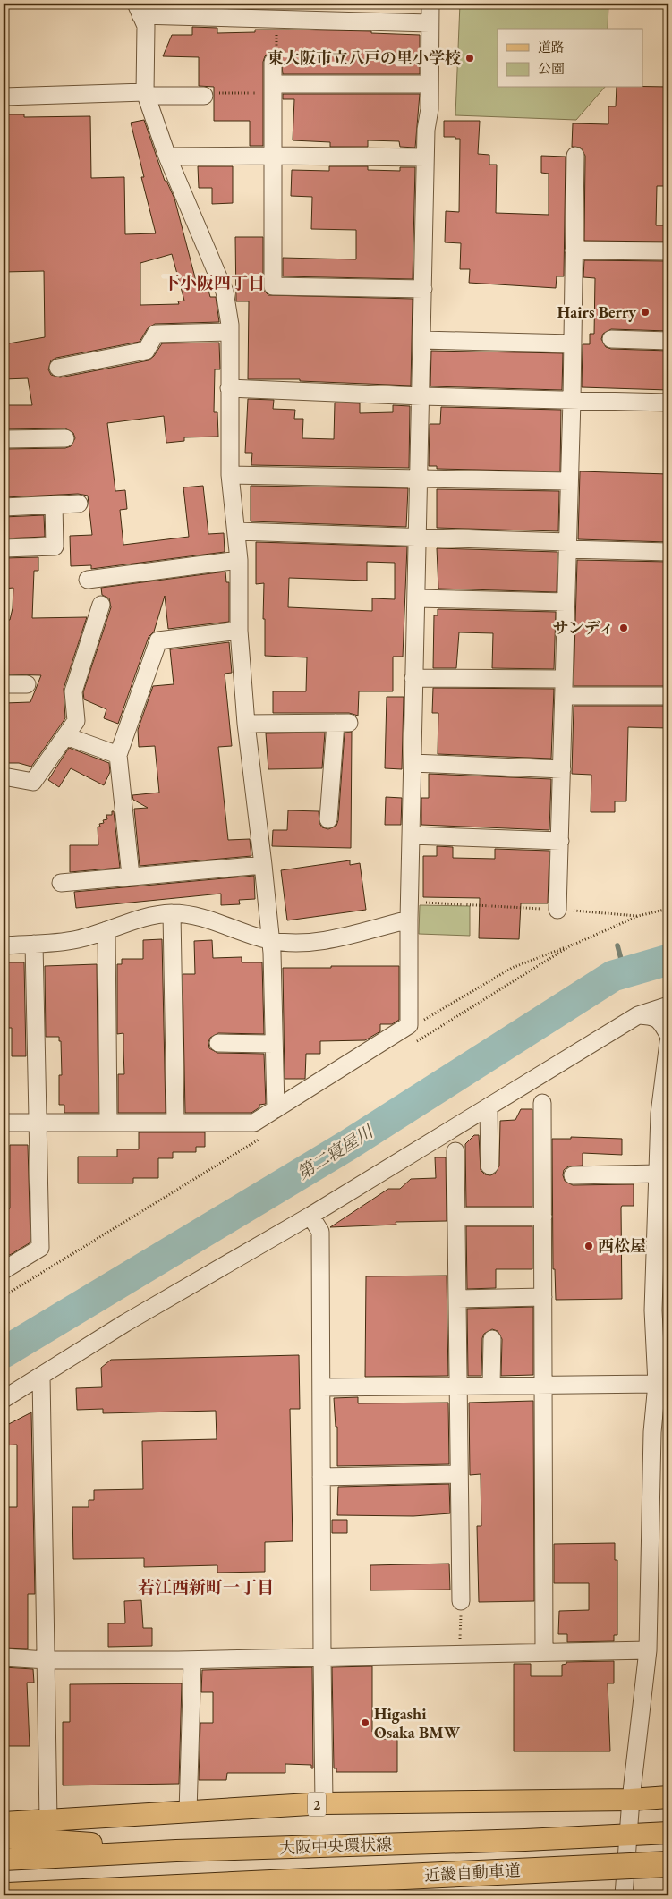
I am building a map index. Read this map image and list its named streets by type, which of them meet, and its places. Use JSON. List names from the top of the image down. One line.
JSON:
{"streets":{"highway":["近畿自動車道"],"main road":["2","大阪中央環状線"]},"districts":["下小阪四丁目","若江西新町一丁目"],"water":["第二寝屋川"],"places":["東大阪市立八戸の里小学校","Hairs Berry","サンディ","西松屋","Higashi Osaka BMW"],"legend":["道路","公園"]}
